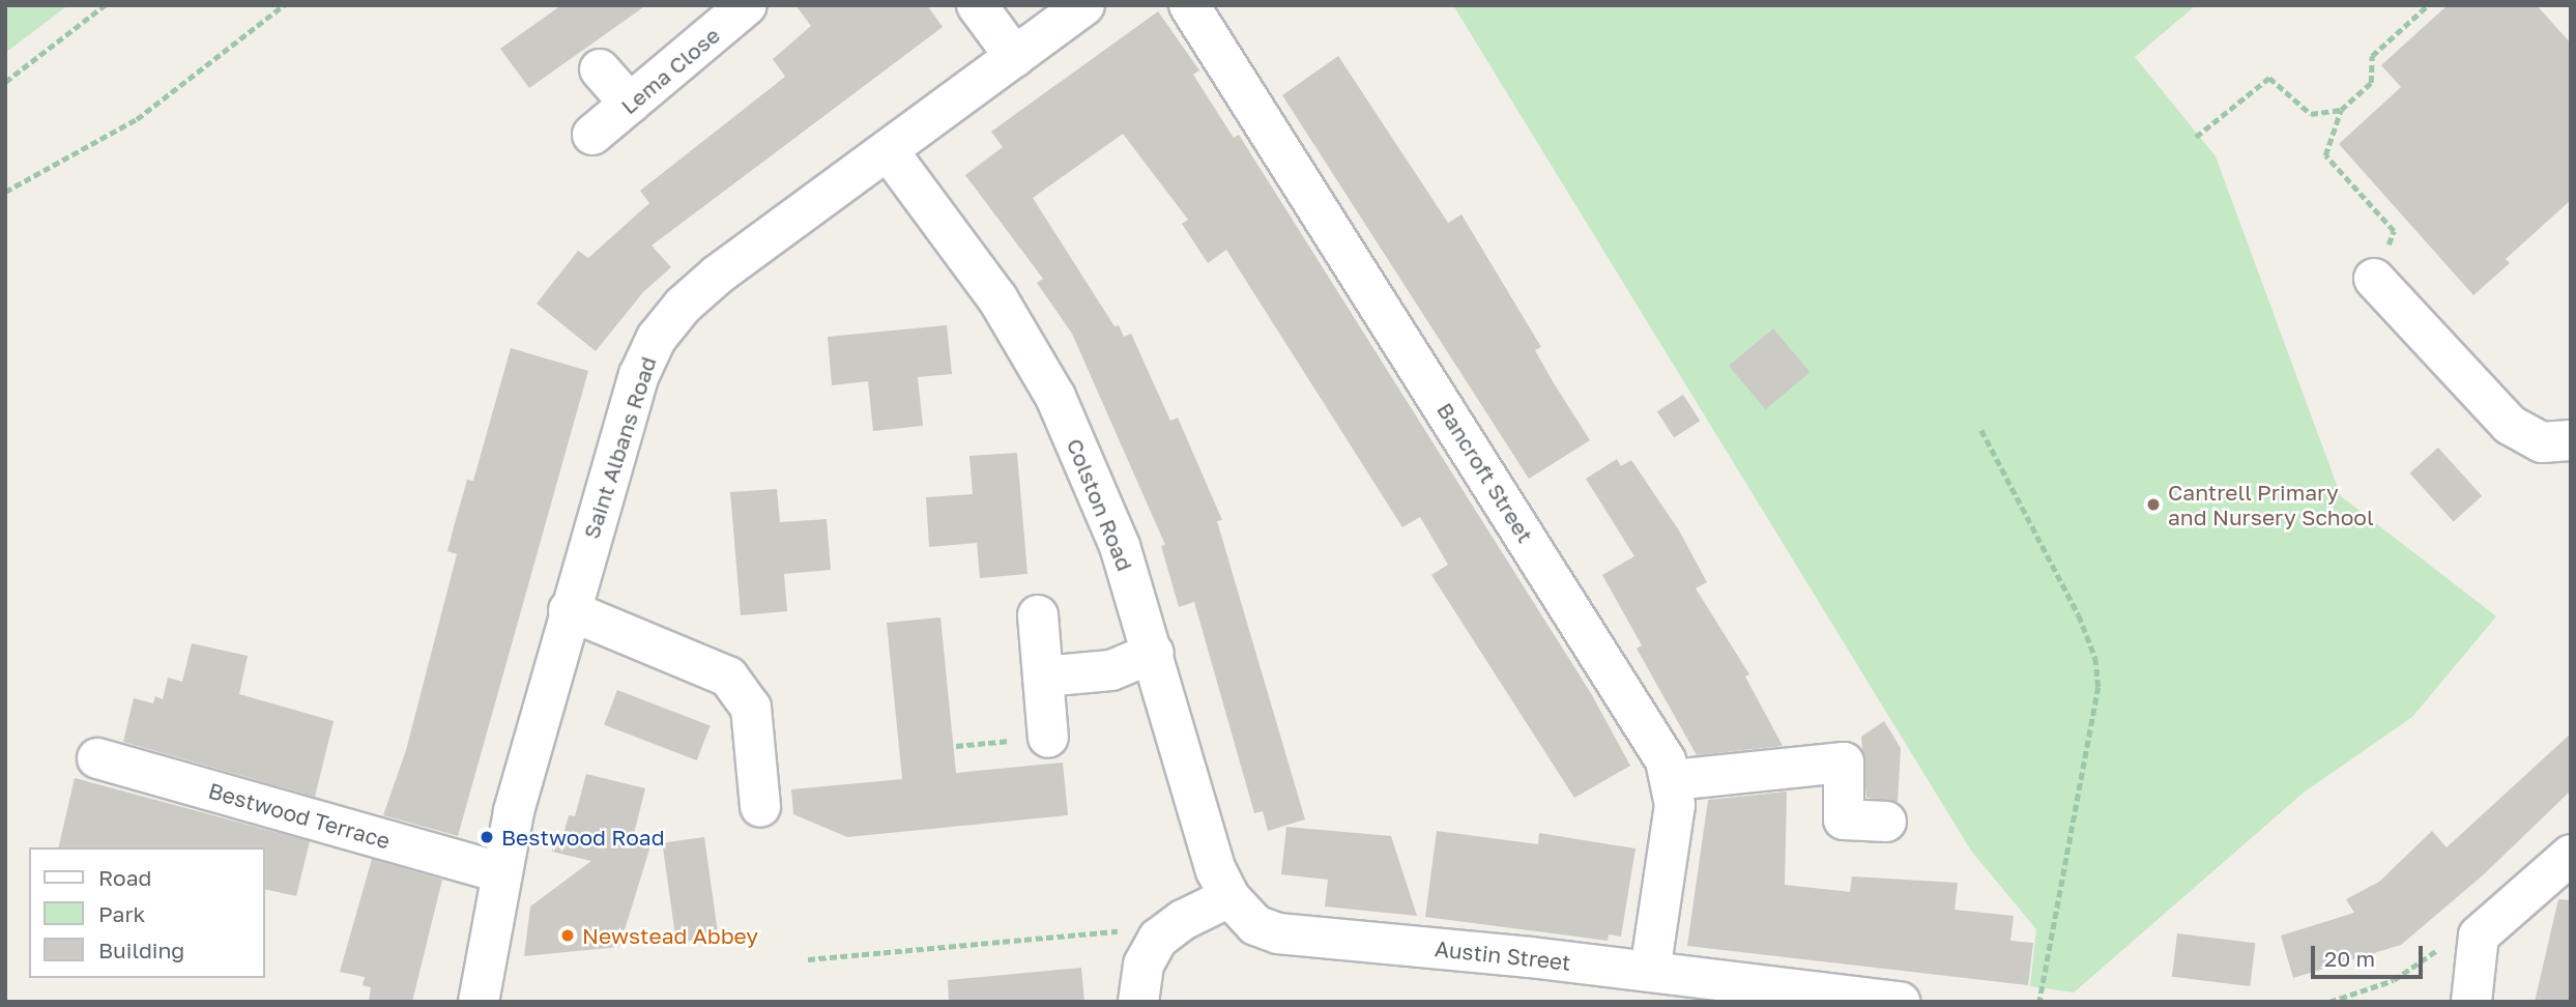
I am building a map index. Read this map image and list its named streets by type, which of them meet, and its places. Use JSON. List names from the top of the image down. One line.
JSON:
{"streets":{"street":["Lema Close","Saint Albans Road","Bancroft Street","Colston Road","Bestwood Terrace","Austin Street"]},"crossings":[["Saint Albans Road","Colston Road"],["Saint Albans Road","Bestwood Terrace"],["Bancroft Street","Austin Street"],["Colston Road","Austin Street"]],"places":["Cantrell Primary and Nursery School","Bestwood Road","Newstead Abbey"],"legend":["Road","Park","Building"],"scale_bar":"20 m"}
